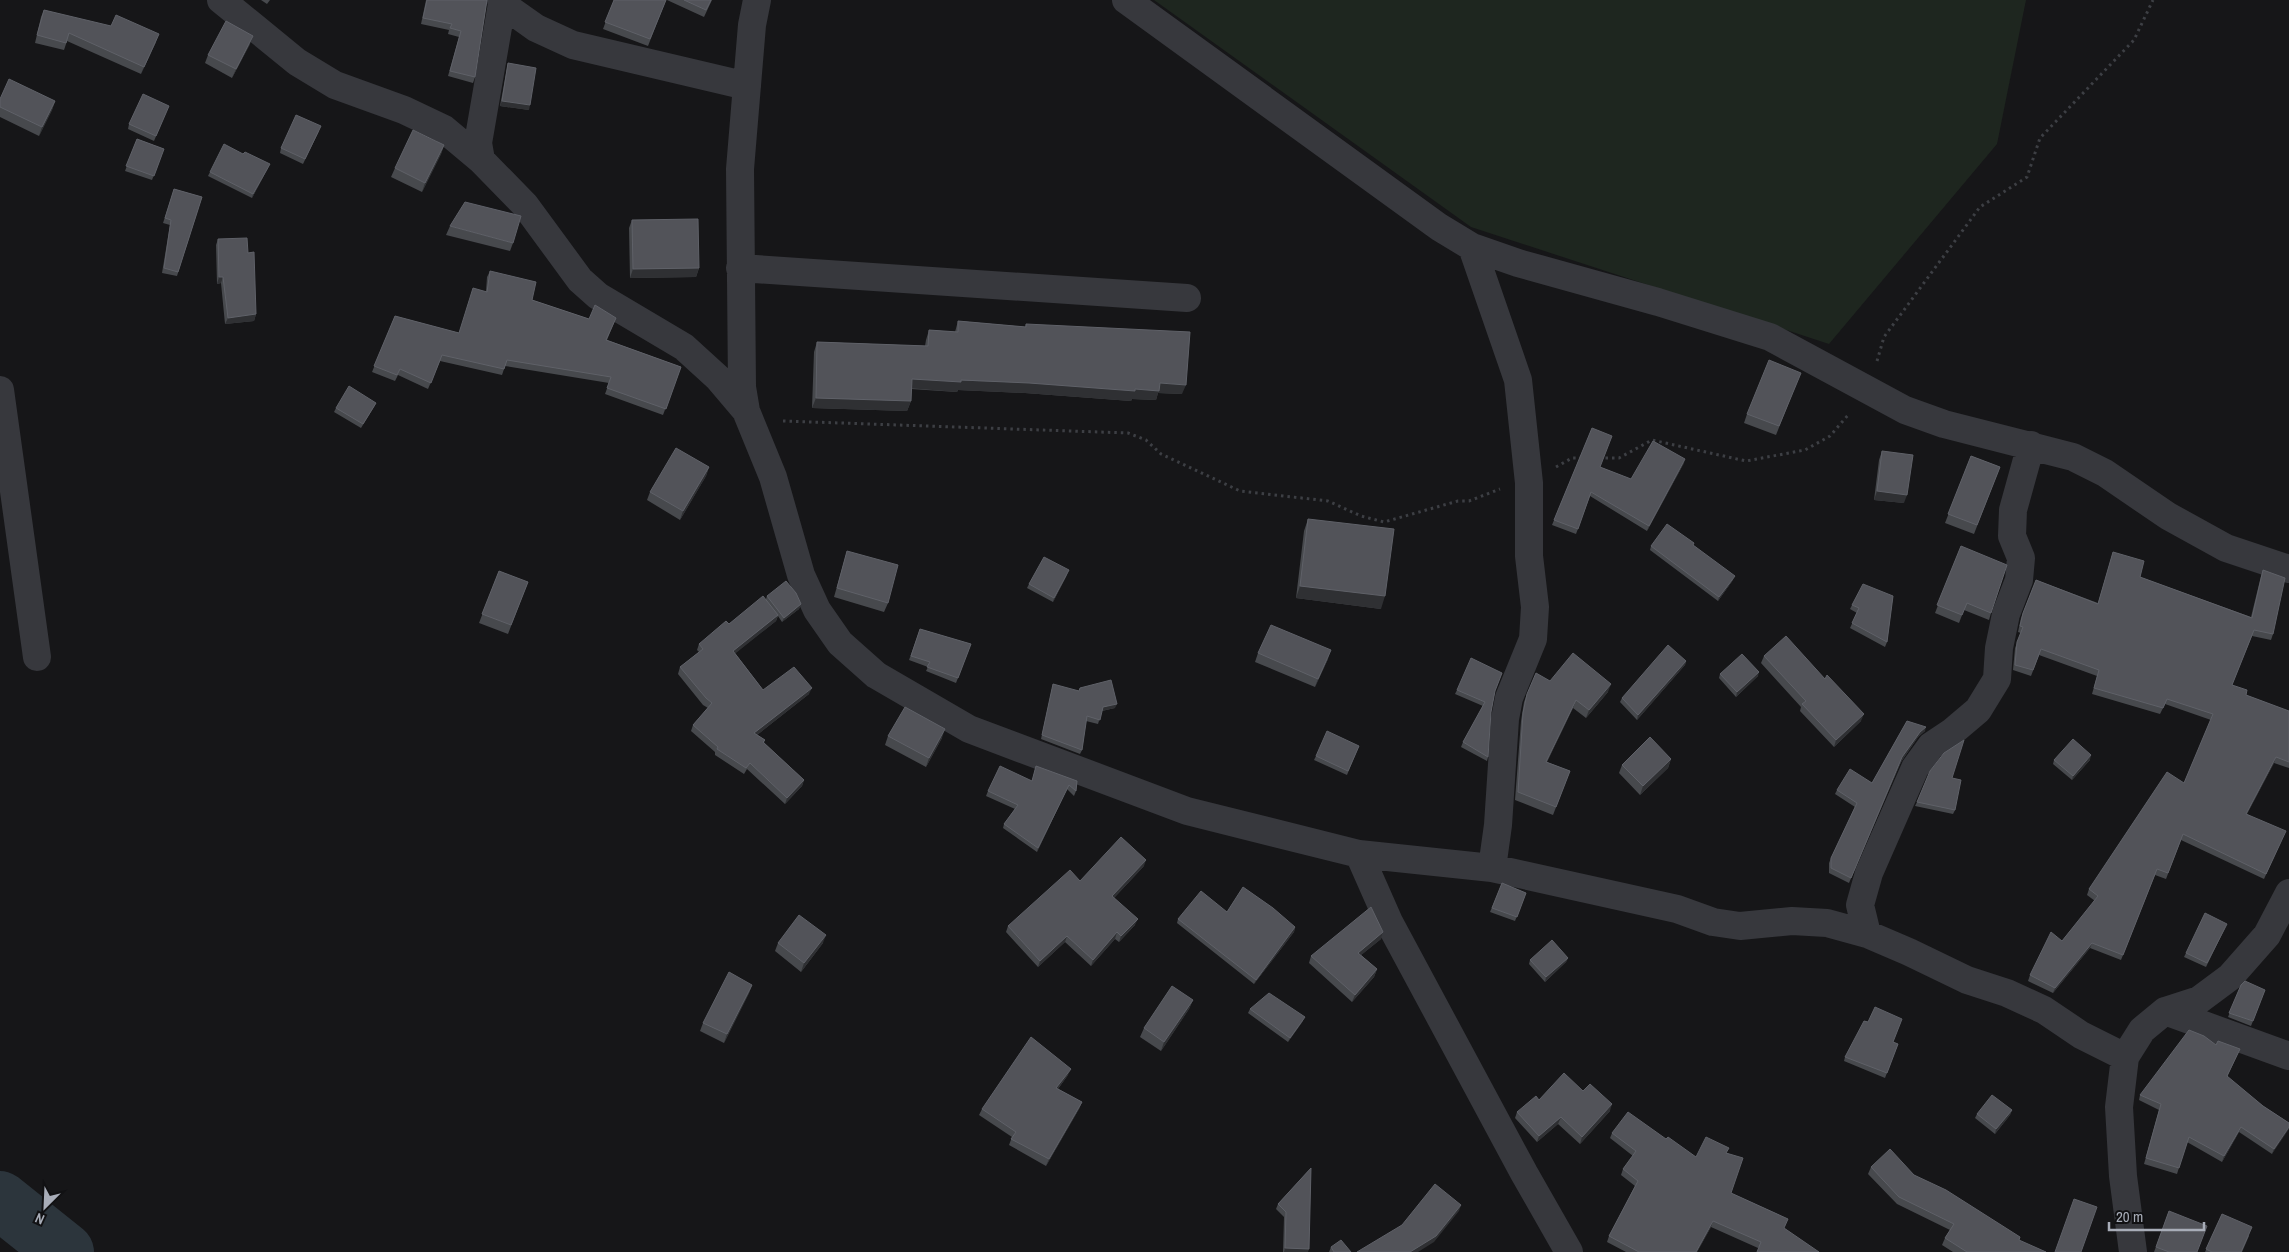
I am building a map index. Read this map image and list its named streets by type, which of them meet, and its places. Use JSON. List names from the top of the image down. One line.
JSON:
{"scale_bar":"20 m","north":"bottom left"}
